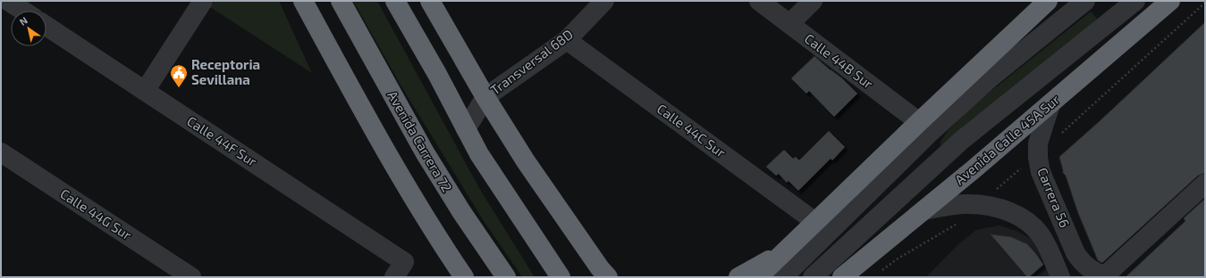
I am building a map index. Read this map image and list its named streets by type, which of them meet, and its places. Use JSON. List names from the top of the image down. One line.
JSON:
{"streets":{"highway":["Avenida Calle 45A Sur","Avenida Carrera 72"],"street":["Calle 44B Sur","Transversal 68D","Calle 44C Sur","Calle 44F Sur","Carrera 56","Calle 44G Sur"]},"crossings":[["Transversal 68D","Calle 44C Sur"],["Avenida Calle 45A Sur","Carrera 56"]],"places":{"public building":["Receptoria Sevillana"]},"north":"top left"}
